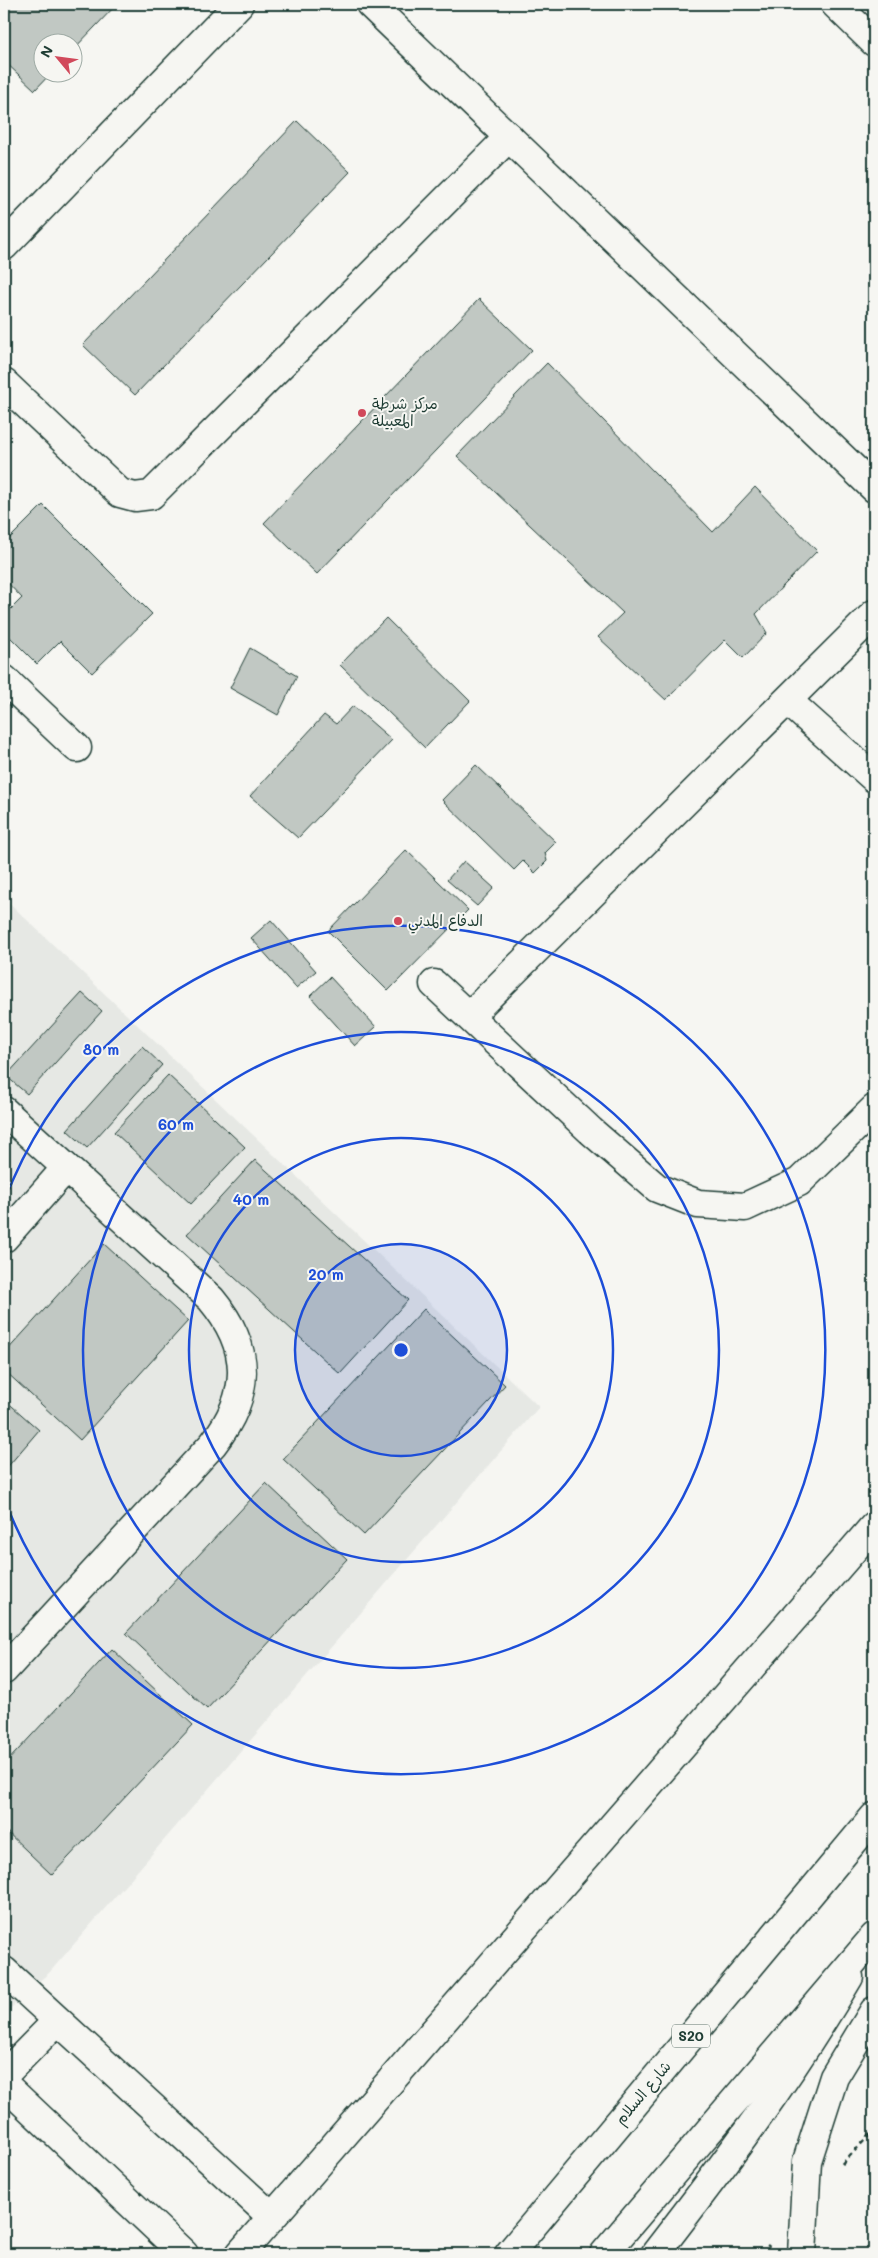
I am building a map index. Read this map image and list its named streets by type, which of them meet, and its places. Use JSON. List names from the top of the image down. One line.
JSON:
{"streets":{"street":["S20","شارع السلام"]},"places":["مركز شرطة المعبيلة","الدفاع المدني"],"north":"top left","rings":["80 m","60 m","40 m","20 m"]}
